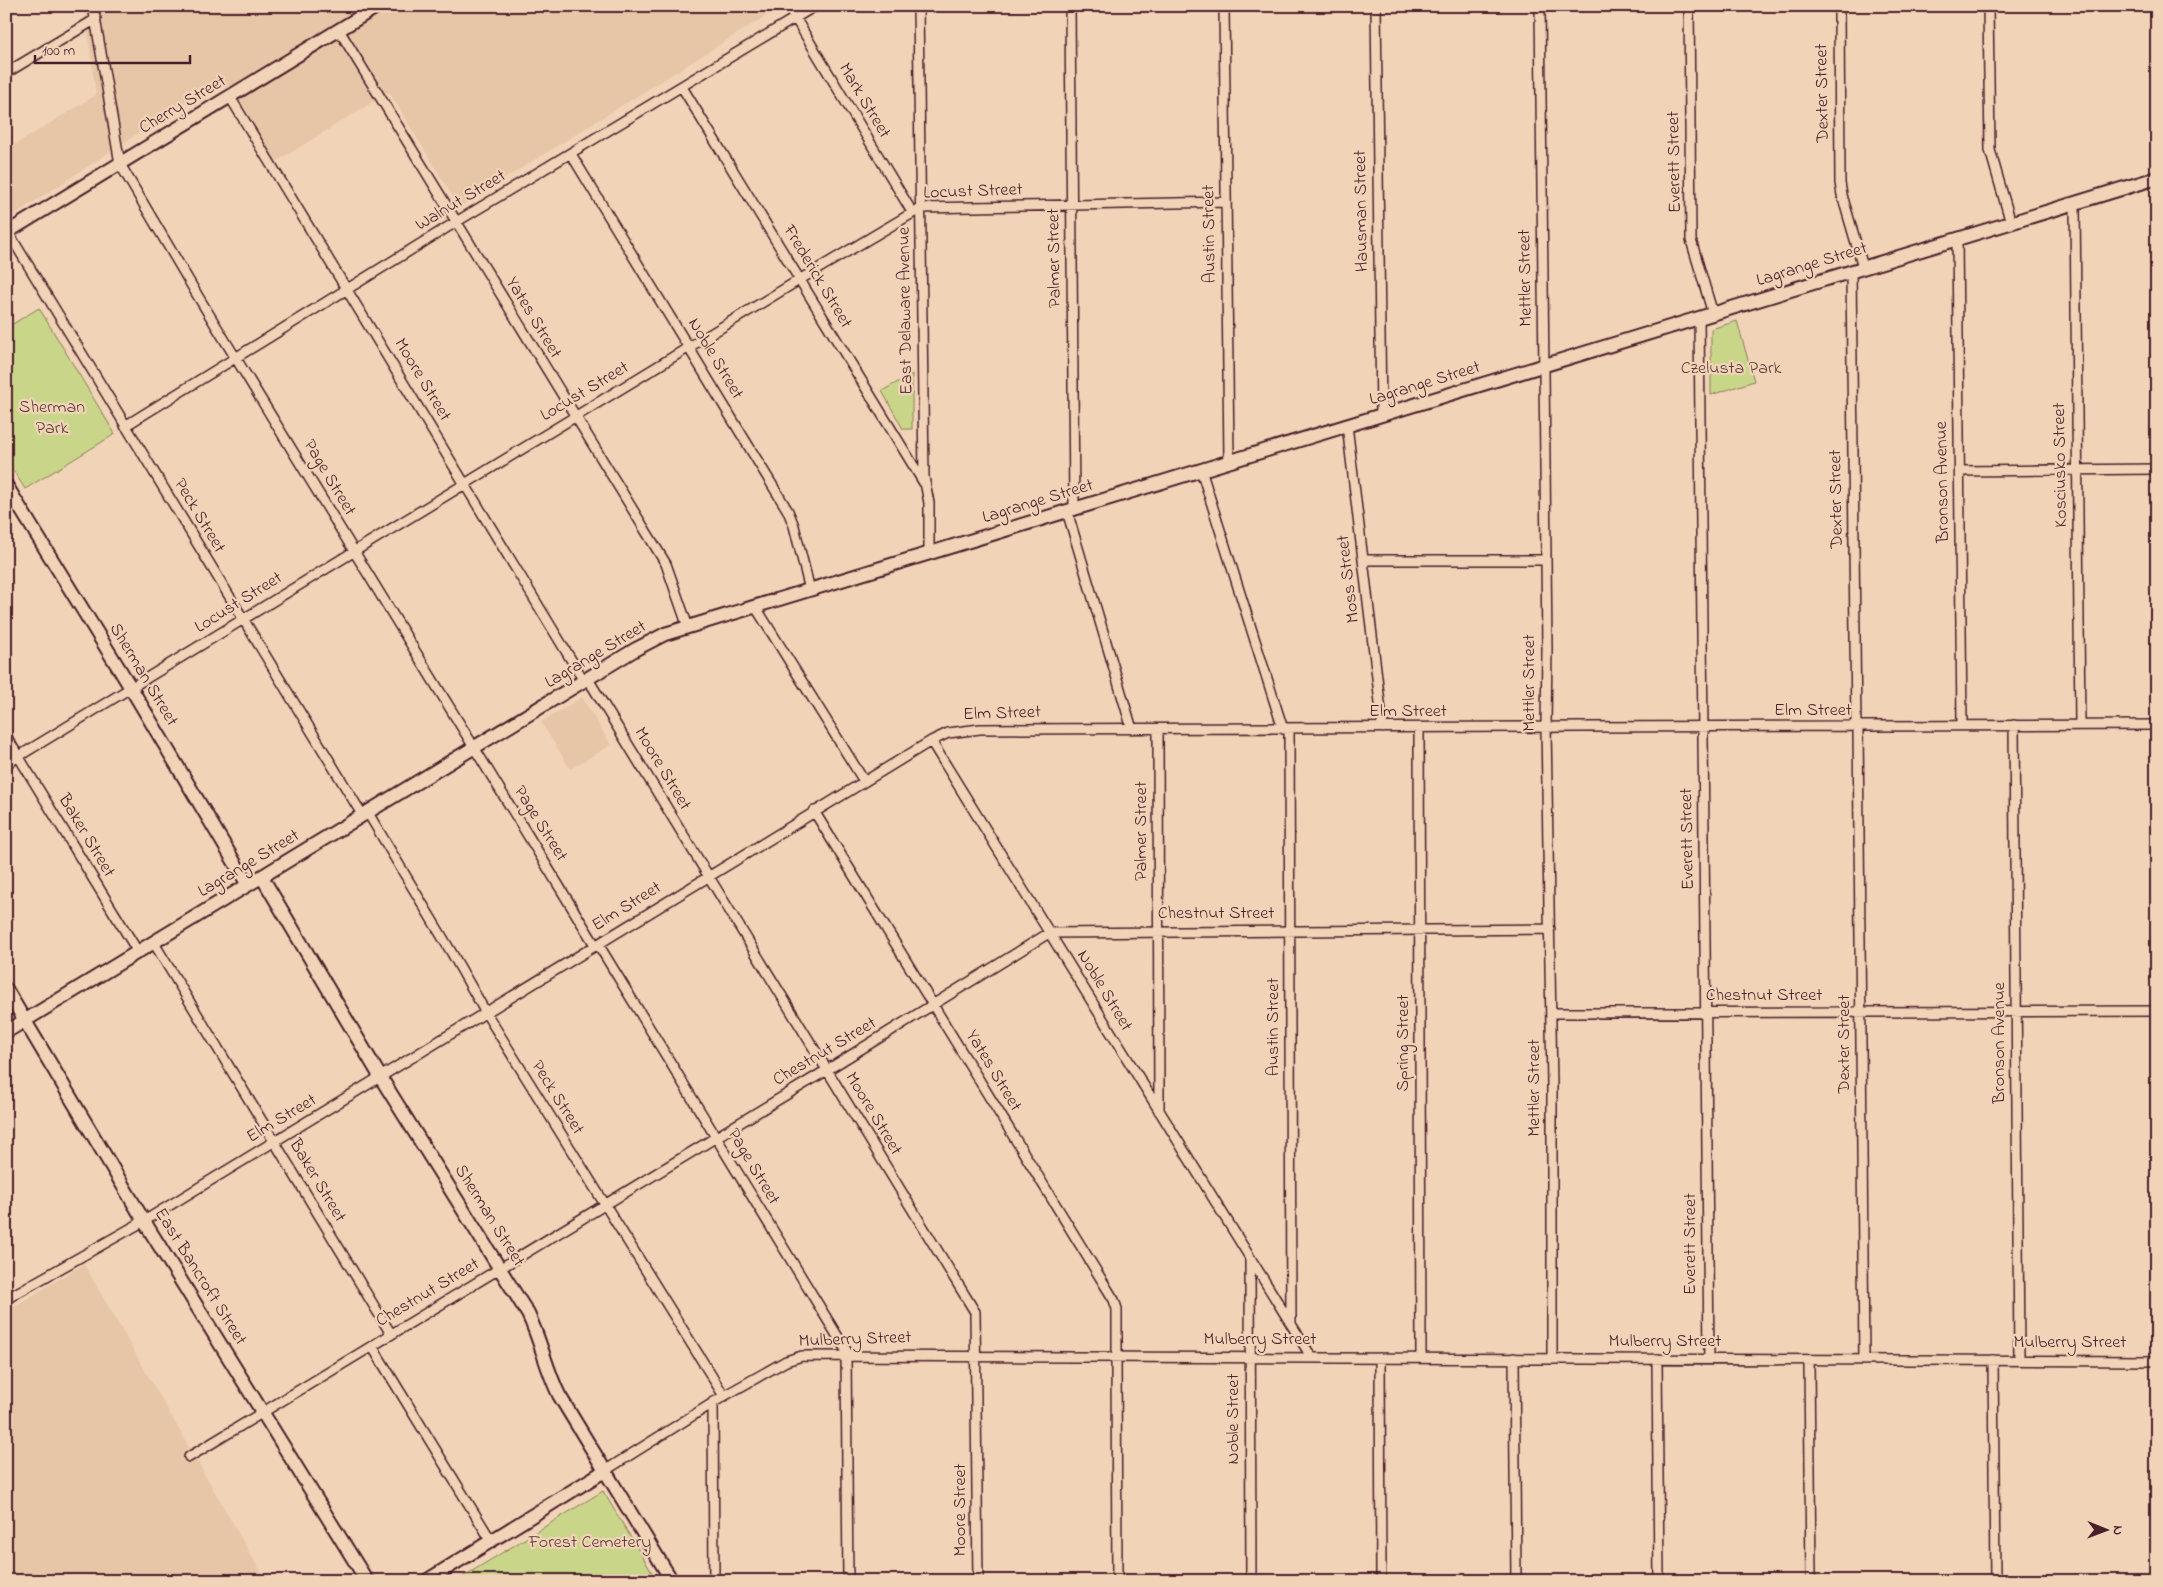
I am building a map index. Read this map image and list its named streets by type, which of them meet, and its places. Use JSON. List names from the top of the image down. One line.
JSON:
{"streets":{"main road":["Cherry Street","Lagrange Street","Sherman Street","East Bancroft Street","Mulberry Street"],"street":["Dexter Street","Mark Street","Everett Street","Locust Street","Walnut Street","Hausman Street","Austin Street","Palmer Street","Frederick Street","Mettler Street","East Delaware Avenue","Yates Street","Noble Street","Moore Street","Kosciusko Street","Page Street","Bronson Avenue","Peck Street","Moss Street","Elm Street","Baker Street","Chestnut Street","Spring Street"]},"crossings":[["Dexter Street","Lagrange Street"],["Dexter Street","Elm Street"],["Dexter Street","Chestnut Street"],["Dexter Street","Mulberry Street"],["Mark Street","Locust Street"],["Mark Street","Walnut Street"],["Mark Street","East Delaware Avenue"],["Cherry Street","Yates Street"],["Cherry Street","Moore Street"],["Cherry Street","Page Street"],["Cherry Street","Peck Street"],["Everett Street","Lagrange Street"],["Everett Street","Elm Street"],["Everett Street","Chestnut Street"],["Everett Street","Mulberry Street"],["Locust Street","Austin Street"],["Locust Street","Palmer Street"],["Locust Street","Frederick Street"],["Locust Street","East Delaware Avenue"],["Locust Street","Yates Street"],["Locust Street","Noble Street"],["Locust Street","Moore Street"],["Locust Street","Page Street"],["Locust Street","Peck Street"],["Locust Street","Sherman Street"],["Locust Street","Baker Street"],["Walnut Street","Frederick Street"],["Walnut Street","Yates Street"],["Walnut Street","Noble Street"],["Walnut Street","Moore Street"],["Walnut Street","Page Street"],["Walnut Street","Peck Street"],["Hausman Street","Lagrange Street"],["Austin Street","Lagrange Street"],["Austin Street","Noble Street"],["Austin Street","Elm Street"],["Austin Street","Chestnut Street"],["Palmer Street","Lagrange Street"],["Palmer Street","Noble Street"],["Palmer Street","Elm Street"],["Palmer Street","Chestnut Street"],["Lagrange Street","Mettler Street"],["Lagrange Street","East Delaware Avenue"],["Lagrange Street","Yates Street"],["Lagrange Street","Noble Street"],["Lagrange Street","Moore Street"],["Lagrange Street","Kosciusko Street"],["Lagrange Street","Page Street"],["Lagrange Street","Bronson Avenue"],["Lagrange Street","Peck Street"],["Lagrange Street","Moss Street"],["Lagrange Street","Sherman Street"],["Lagrange Street","Baker Street"],["Lagrange Street","East Bancroft Street"],["Frederick Street","East Delaware Avenue"],["Mettler Street","Elm Street"],["Mettler Street","Chestnut Street"],["Mettler Street","Mulberry Street"],["Yates Street","Elm Street"],["Yates Street","Chestnut Street"],["Yates Street","Mulberry Street"],["Noble Street","Elm Street"],["Noble Street","Chestnut Street"],["Noble Street","Mulberry Street"],["Moore Street","Elm Street"],["Moore Street","Chestnut Street"],["Moore Street","Mulberry Street"],["Kosciusko Street","Elm Street"],["Page Street","Elm Street"],["Page Street","Chestnut Street"],["Page Street","Mulberry Street"],["Bronson Avenue","Elm Street"],["Bronson Avenue","Chestnut Street"],["Bronson Avenue","Mulberry Street"],["Peck Street","Elm Street"],["Peck Street","Chestnut Street"],["Peck Street","Mulberry Street"],["Moss Street","Elm Street"],["Sherman Street","Elm Street"],["Sherman Street","Chestnut Street"],["Sherman Street","Mulberry Street"],["Elm Street","Baker Street"],["Elm Street","Spring Street"],["Elm Street","East Bancroft Street"],["Baker Street","Chestnut Street"],["Chestnut Street","Spring Street"],["Chestnut Street","East Bancroft Street"],["Spring Street","Mulberry Street"]],"parks":["Czelusta Park","Sherman Park","Forest Cemetery"],"scale_bar":"100 m","north":"right"}
